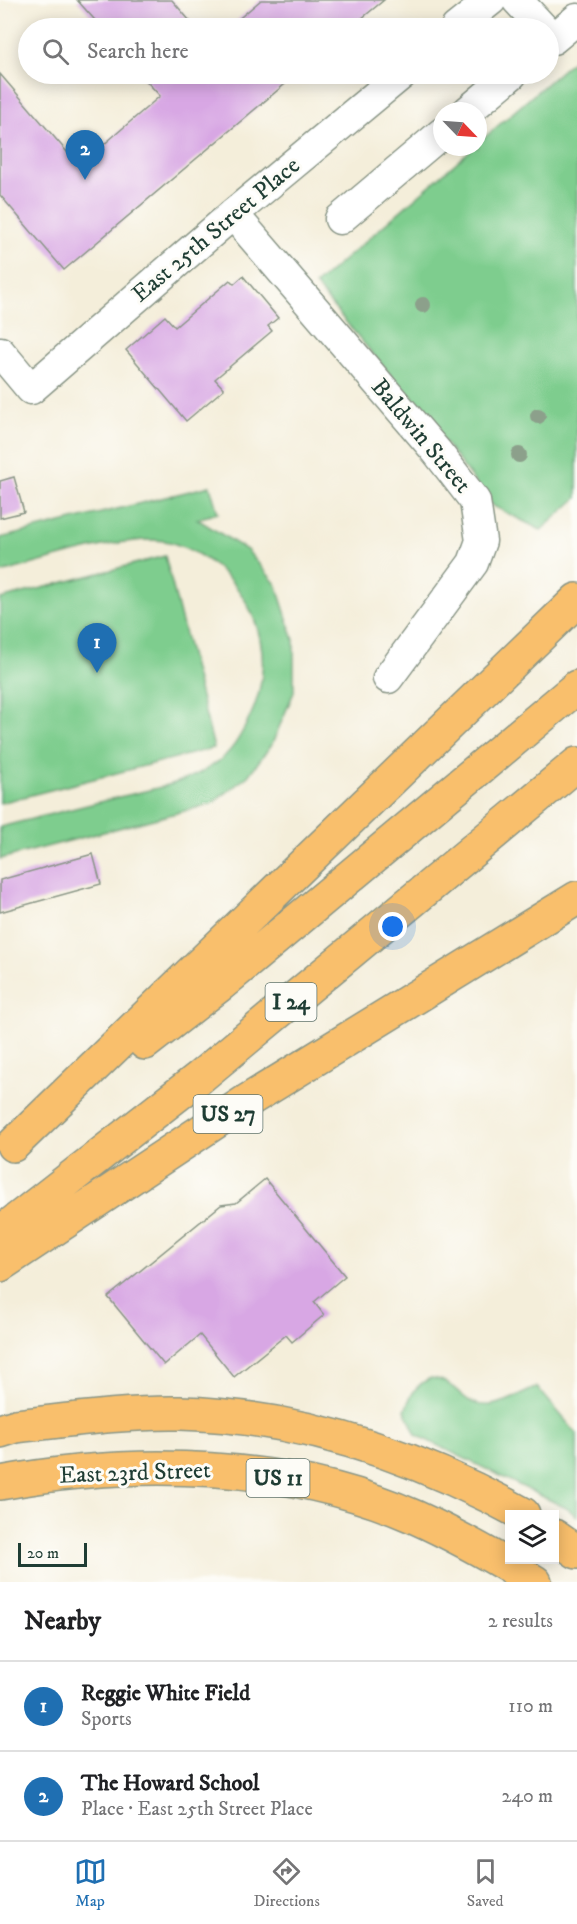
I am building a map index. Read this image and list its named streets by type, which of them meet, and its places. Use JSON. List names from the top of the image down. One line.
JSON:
{"streets":{"main road":["I 24","US 27","East 23rd Street","US 11"],"street":["East 25th Street Place","Baldwin Street"]},"crossings":[["East 25th Street Place","Baldwin Street"]],"scale_bar":"20 m","north":"bottom right","page":{"search":"Search here","pins":["2","1"],"scale":"20 m","heading":["Nearby","2 results"],"list":[{"mark":"1","name":"Reggie White Field","note":"Sports","value":"110 m"},{"mark":"2","name":"The Howard School","note":"Place · East 25th Street Place","value":"240 m"}],"nav":["Map","Directions","Saved"]}}
